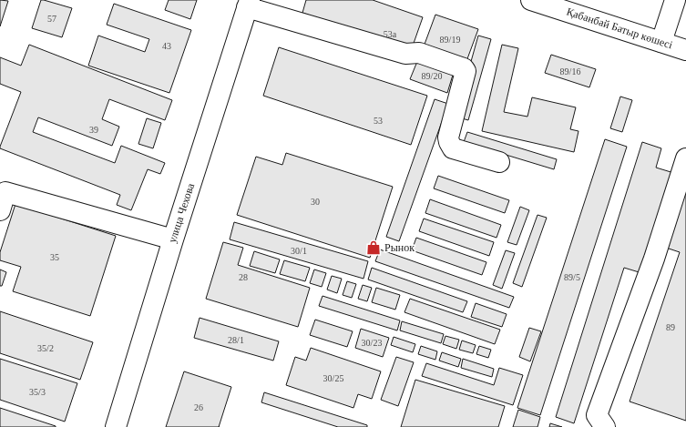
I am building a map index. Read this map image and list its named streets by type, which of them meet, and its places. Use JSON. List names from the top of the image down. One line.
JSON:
{"streets":{"street":["Қабанбай Батыр көшесі","улица Чехова"]},"places":{"shop":["Рынок"]},"house_numbers":["57","53а","89/19","43","89/16","89/20","53","39","30","30/1","35","28","89/5","89","28/1","30/23","35/2","30/25","35/3","26"]}
